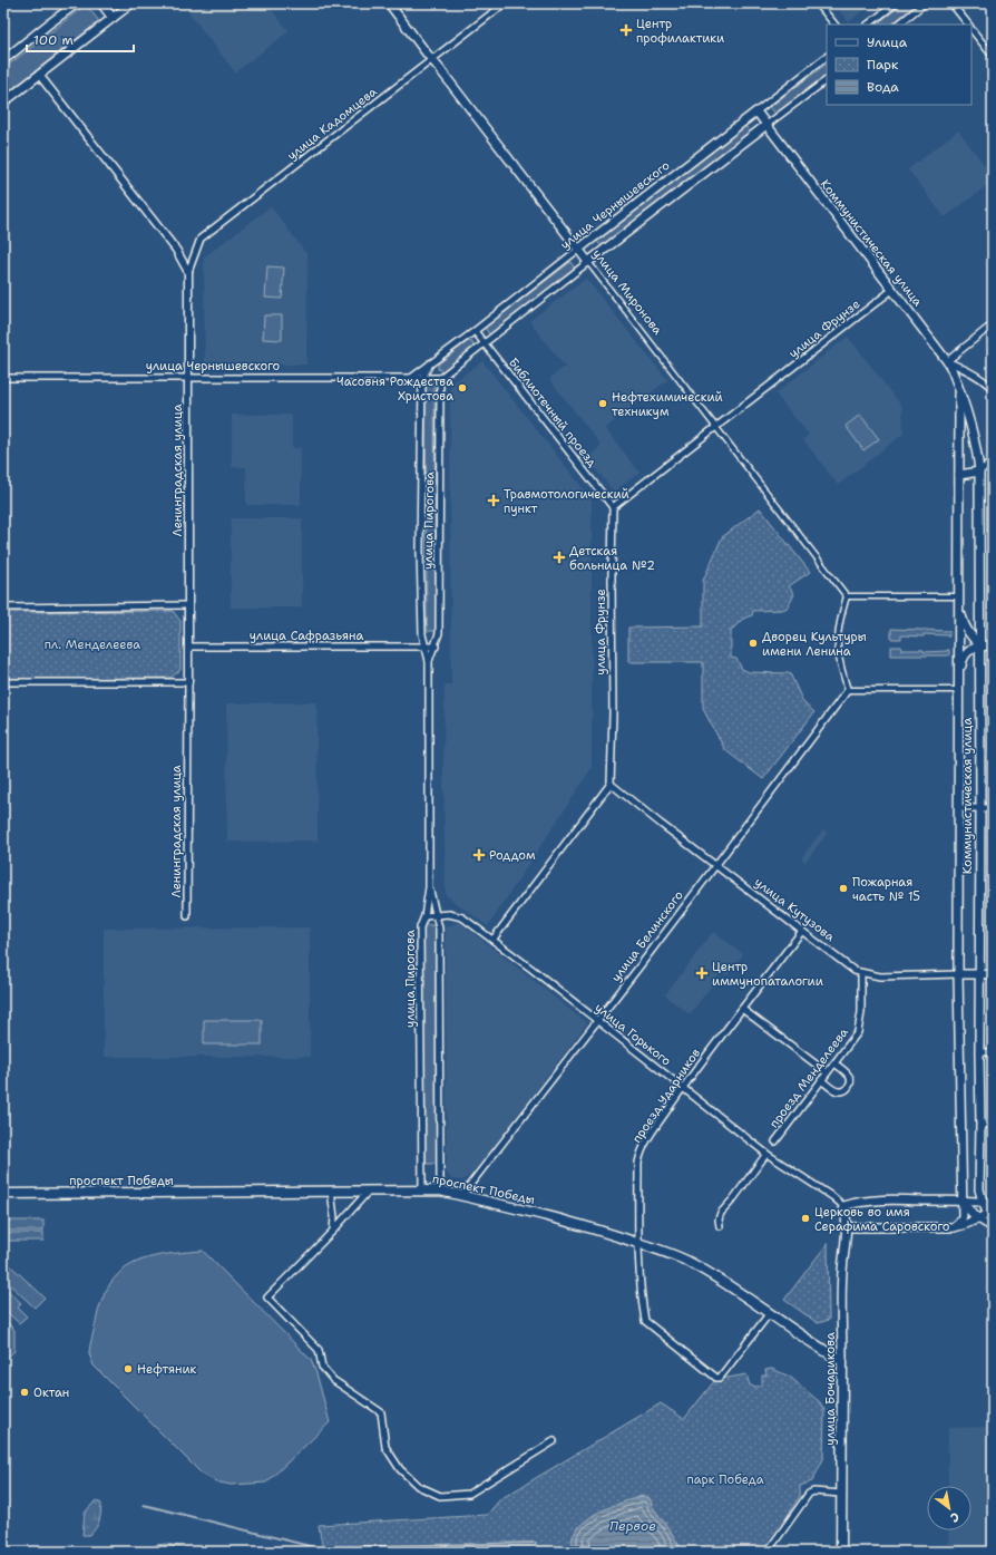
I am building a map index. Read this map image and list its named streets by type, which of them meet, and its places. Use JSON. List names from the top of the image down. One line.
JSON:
{"streets":{"main road":["улица Чернышевского","Коммунистическая улица","улица Миронова","улица Кутузова","проспект Победы","улица Бочарикова"],"street":["улица Кадомцева","улица Фрунзе","Библиотечный проезд","Ленинградская улица","улица Пирогова","улица Сафразьяна","улица Белинского","улица Горького","проезд Менделеева","проезд Ударников"]},"crossings":[["улица Кадомцева","улица Миронова"],["улица Кадомцева","Ленинградская улица"],["улица Чернышевского","Коммунистическая улица"],["улица Чернышевского","улица Миронова"],["улица Чернышевского","Библиотечный проезд"],["улица Чернышевского","Ленинградская улица"],["улица Чернышевского","улица Пирогова"],["Коммунистическая улица","улица Фрунзе"],["Коммунистическая улица","улица Кутузова"],["улица Миронова","улица Фрунзе"],["улица Фрунзе","Библиотечный проезд"],["улица Фрунзе","улица Кутузова"],["Ленинградская улица","улица Сафразьяна"],["улица Пирогова","улица Сафразьяна"],["улица Пирогова","улица Горького"],["улица Пирогова","проспект Победы"],["улица Кутузова","улица Белинского"],["улица Кутузова","проезд Менделеева"],["улица Кутузова","проезд Ударников"],["улица Белинского","улица Горького"],["улица Белинского","проспект Победы"],["улица Горького","проезд Ударников"],["улица Горького","улица Бочарикова"],["проезд Ударников","проспект Победы"],["проспект Победы","улица Бочарикова"]],"water":["Первое"],"parks":["пл. Менделеева","парк Победa"],"places":{"health":["Центр профилактики","Травмотологический пункт","Детская больница №2","Роддом","Центр иммунопаталогии"],"other":["Часовня Рождества Христова","Нефтехимический техникум","Дворец Культуры имени Ленина","Пожарная часть № 15","Церковь во имя Серафима Саровского","Нефтяник","Октан"]},"legend":["Улица","Парк","Вода"],"scale_bar":"100 m","north":"bottom right"}
